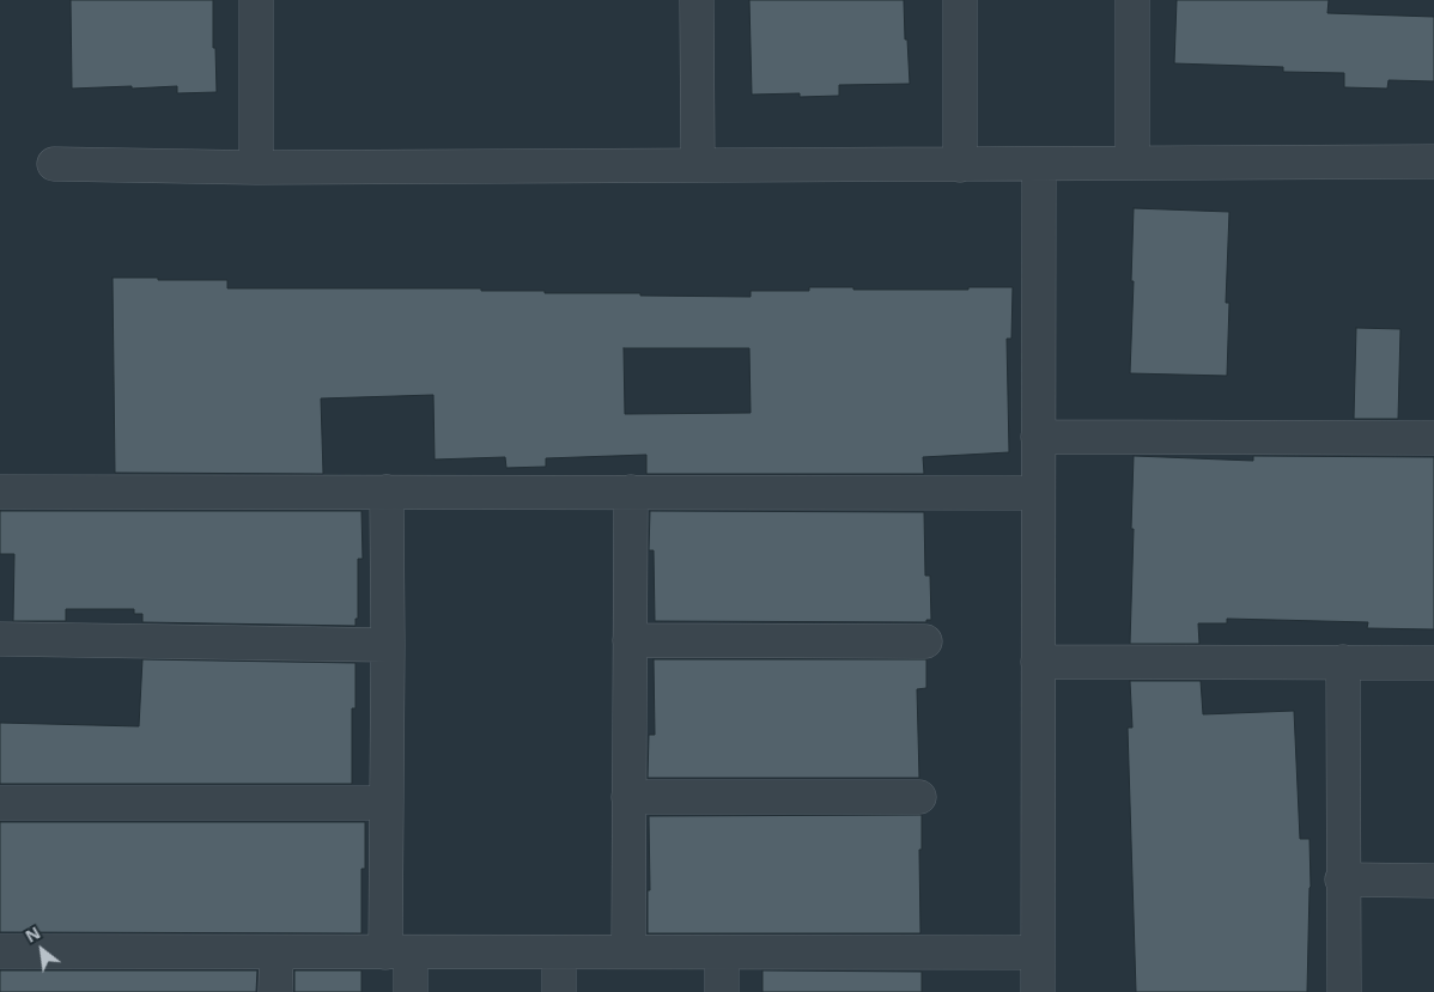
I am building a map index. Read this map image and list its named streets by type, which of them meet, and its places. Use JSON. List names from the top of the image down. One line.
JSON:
{"north":"top left"}
